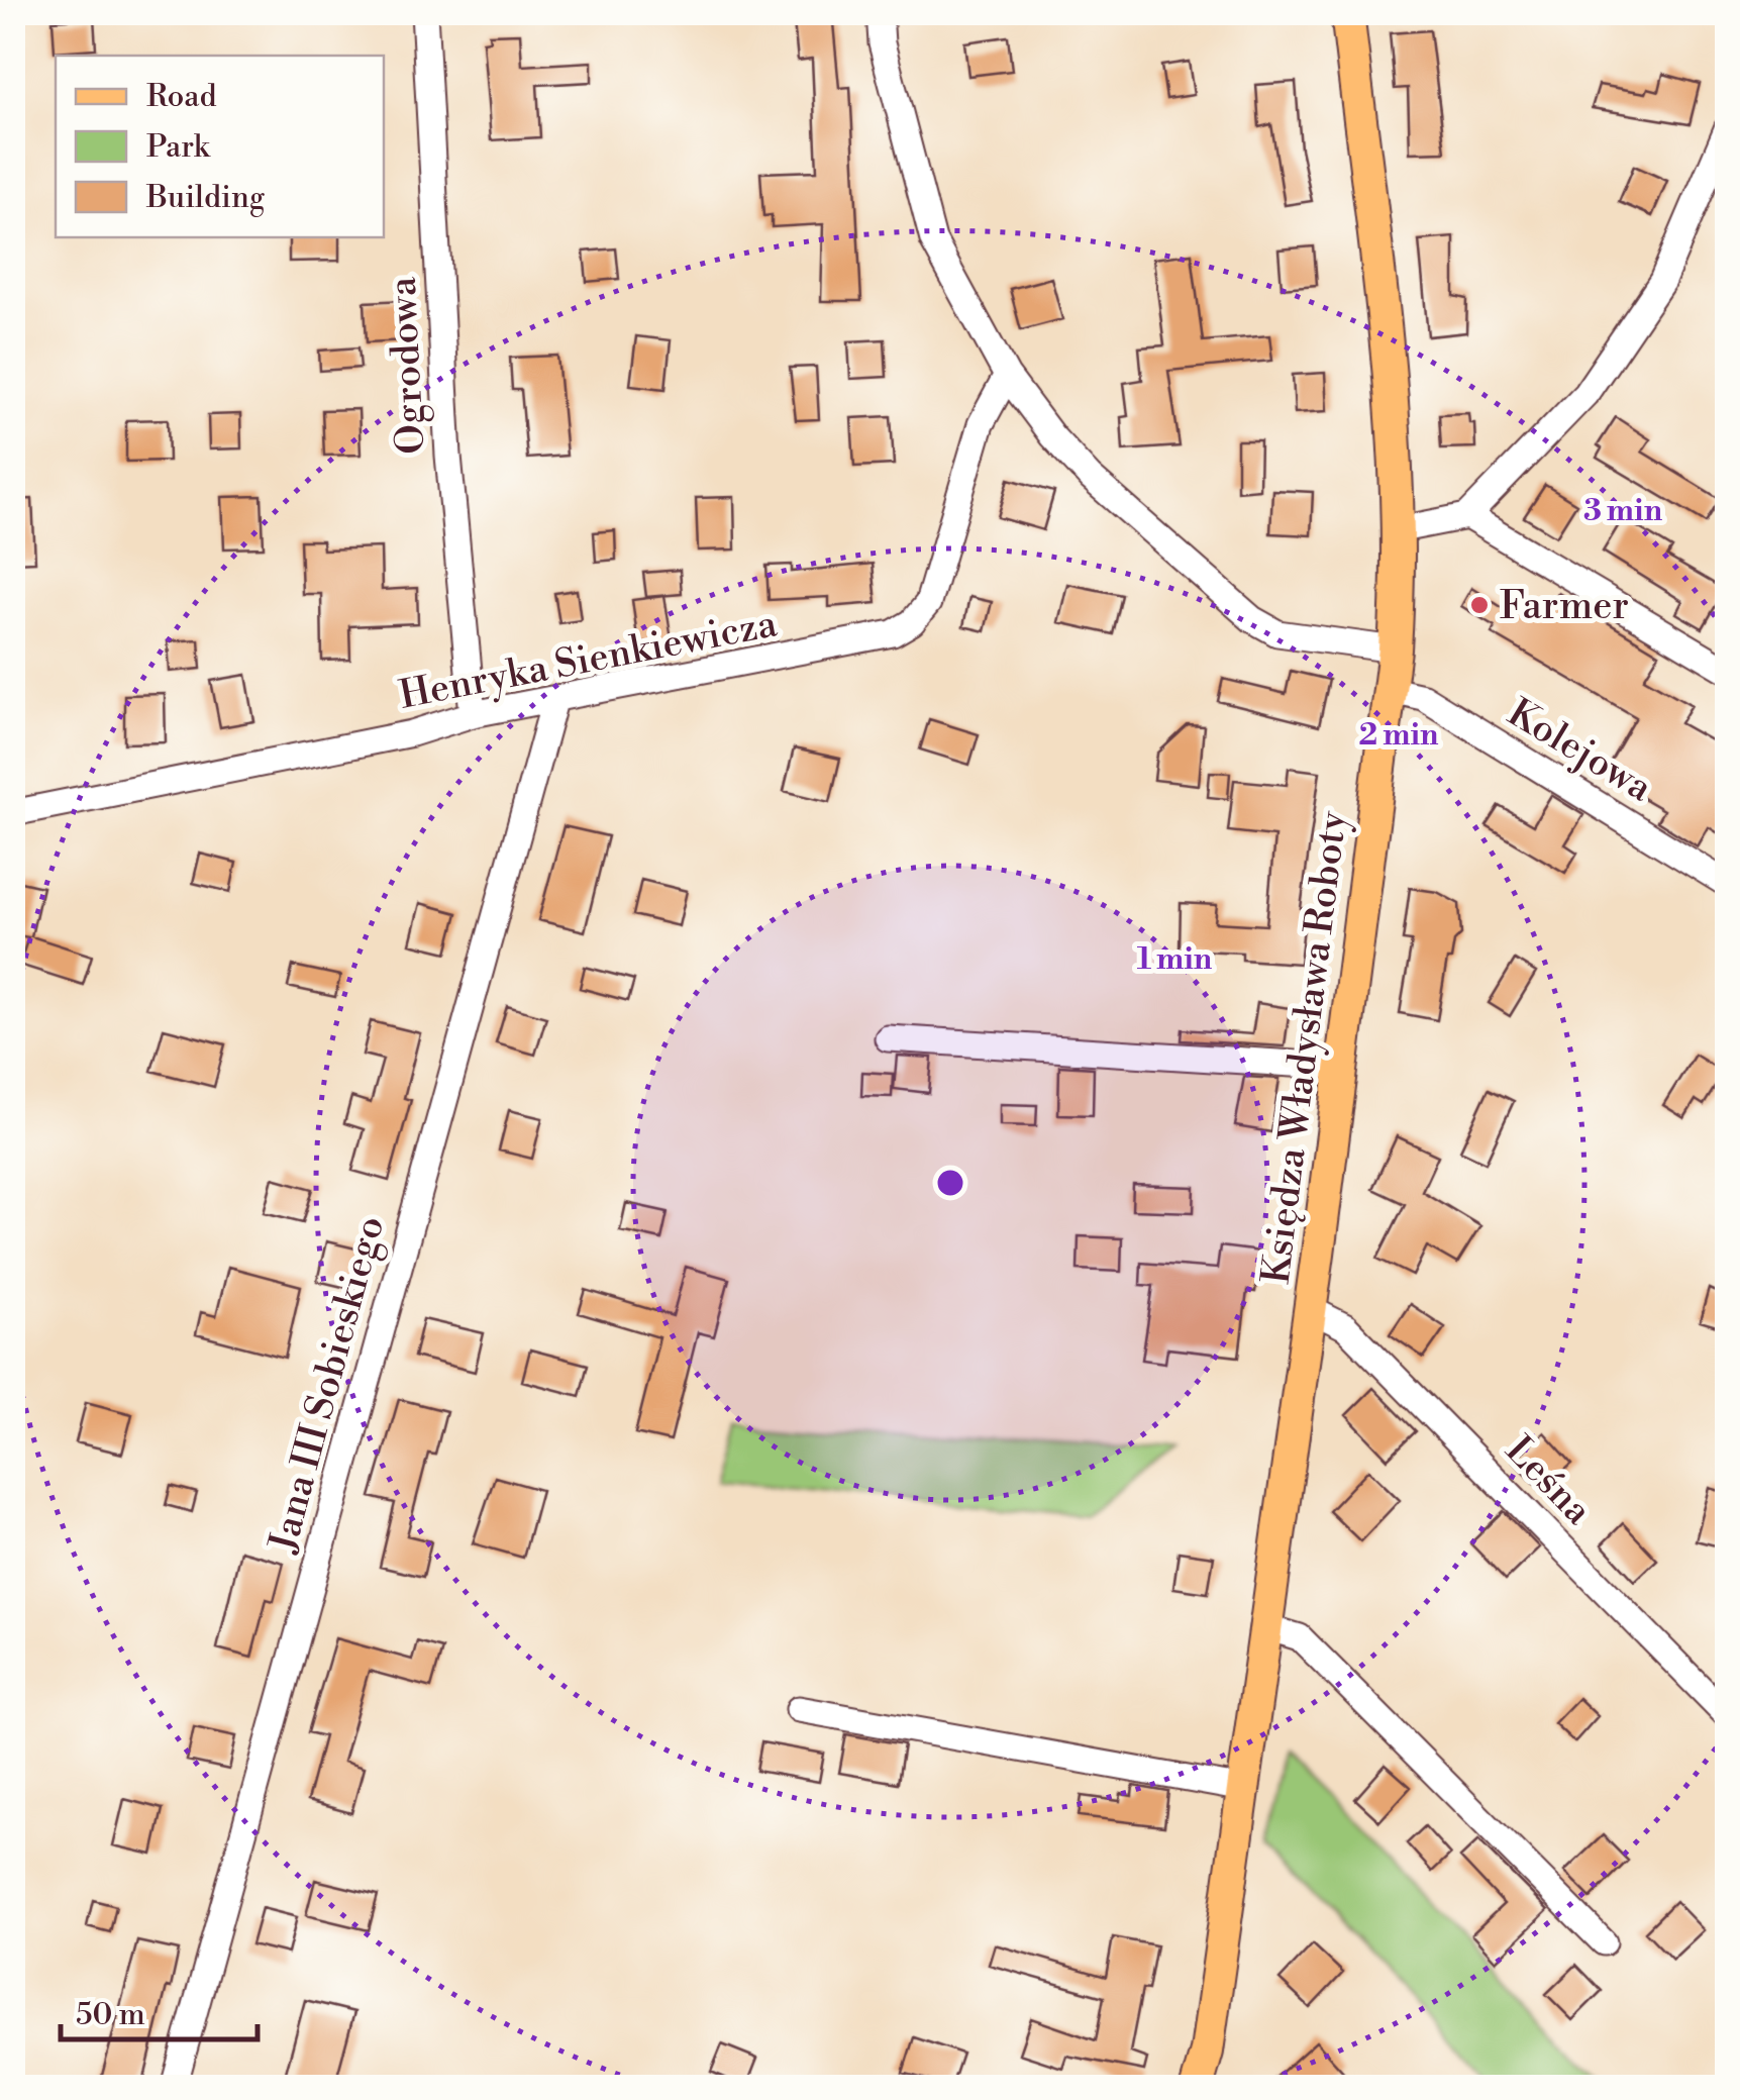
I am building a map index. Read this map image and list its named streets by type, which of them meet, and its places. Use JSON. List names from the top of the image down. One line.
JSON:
{"streets":{"main road":["Księdza Władysława Roboty"],"street":["Ogrodowa","Henryka Sienkiewicza","Kolejowa","Jana III Sobieskiego","Leśna"]},"crossings":[["Ogrodowa","Henryka Sienkiewicza"],["Henryka Sienkiewicza","Jana III Sobieskiego"],["Kolejowa","Księdza Władysława Roboty"],["Księdza Władysława Roboty","Leśna"]],"places":["Farmer"],"legend":["Road","Park","Building"],"scale_bar":"50 m","rings":["3 min","2 min","1 min"]}
